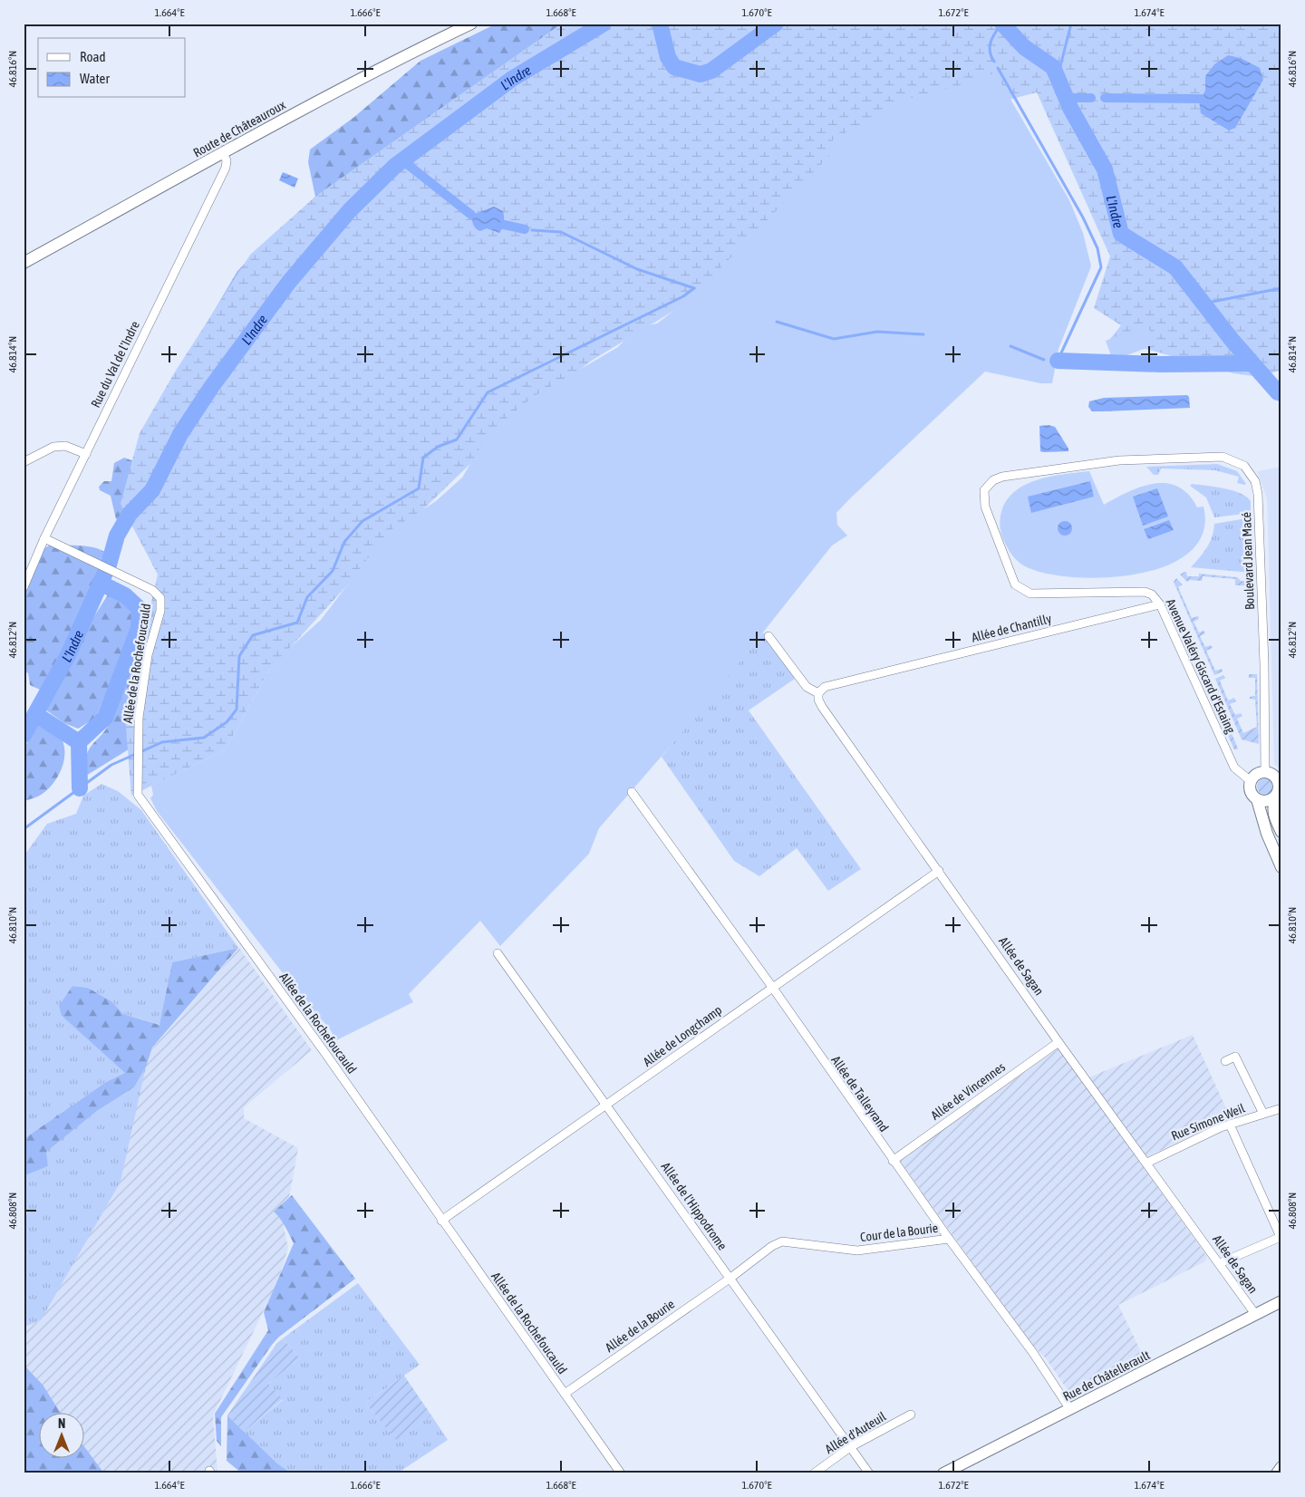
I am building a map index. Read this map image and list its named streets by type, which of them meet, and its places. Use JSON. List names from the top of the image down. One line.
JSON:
{"streets":{"main road":["Route de Châteauroux","Rue de Châtellerault"],"street":["Rue du Val de l'Indre","Boulevard Jean Macé","Allée de Chantilly","Allée de la Rochefoucauld","Avenue Valéry Giscard d'Estaing","Allée de Sagan","Allée de Longchamp","Allée de Vincennes","Allée de Talleyrand","Rue Simone Weil","Allée de l'Hippodrome","Cour de la Bourie","Allée de la Bourie","Allée d'Auteuil"]},"crossings":[["Route de Châteauroux","Rue du Val de l'Indre"],["Rue du Val de l'Indre","Allée de la Rochefoucauld"],["Boulevard Jean Macé","Avenue Valéry Giscard d'Estaing"],["Allée de Chantilly","Avenue Valéry Giscard d'Estaing"],["Allée de Chantilly","Allée de Sagan"],["Allée de la Rochefoucauld","Allée de Longchamp"],["Allée de la Rochefoucauld","Allée de la Bourie"],["Allée de Sagan","Allée de Longchamp"],["Allée de Sagan","Allée de Vincennes"],["Allée de Sagan","Rue Simone Weil"],["Allée de Sagan","Rue de Châtellerault"],["Allée de Longchamp","Allée de Talleyrand"],["Allée de Longchamp","Allée de l'Hippodrome"],["Allée de Vincennes","Allée de Talleyrand"],["Allée de Talleyrand","Cour de la Bourie"],["Allée de Talleyrand","Rue de Châtellerault"],["Allée de l'Hippodrome","Cour de la Bourie"],["Allée de l'Hippodrome","Allée de la Bourie"],["Allée de l'Hippodrome","Allée d'Auteuil"],["Cour de la Bourie","Allée de la Bourie"]],"water":["L'Indre"],"legend":["Road","Water"],"north":"top","coordinates":["1.664°E","1.666°E","1.668°E","1.670°E","1.672°E","1.674°E","46.816°N","46.814°N","46.812°N","46.810°N","46.808°N"]}
